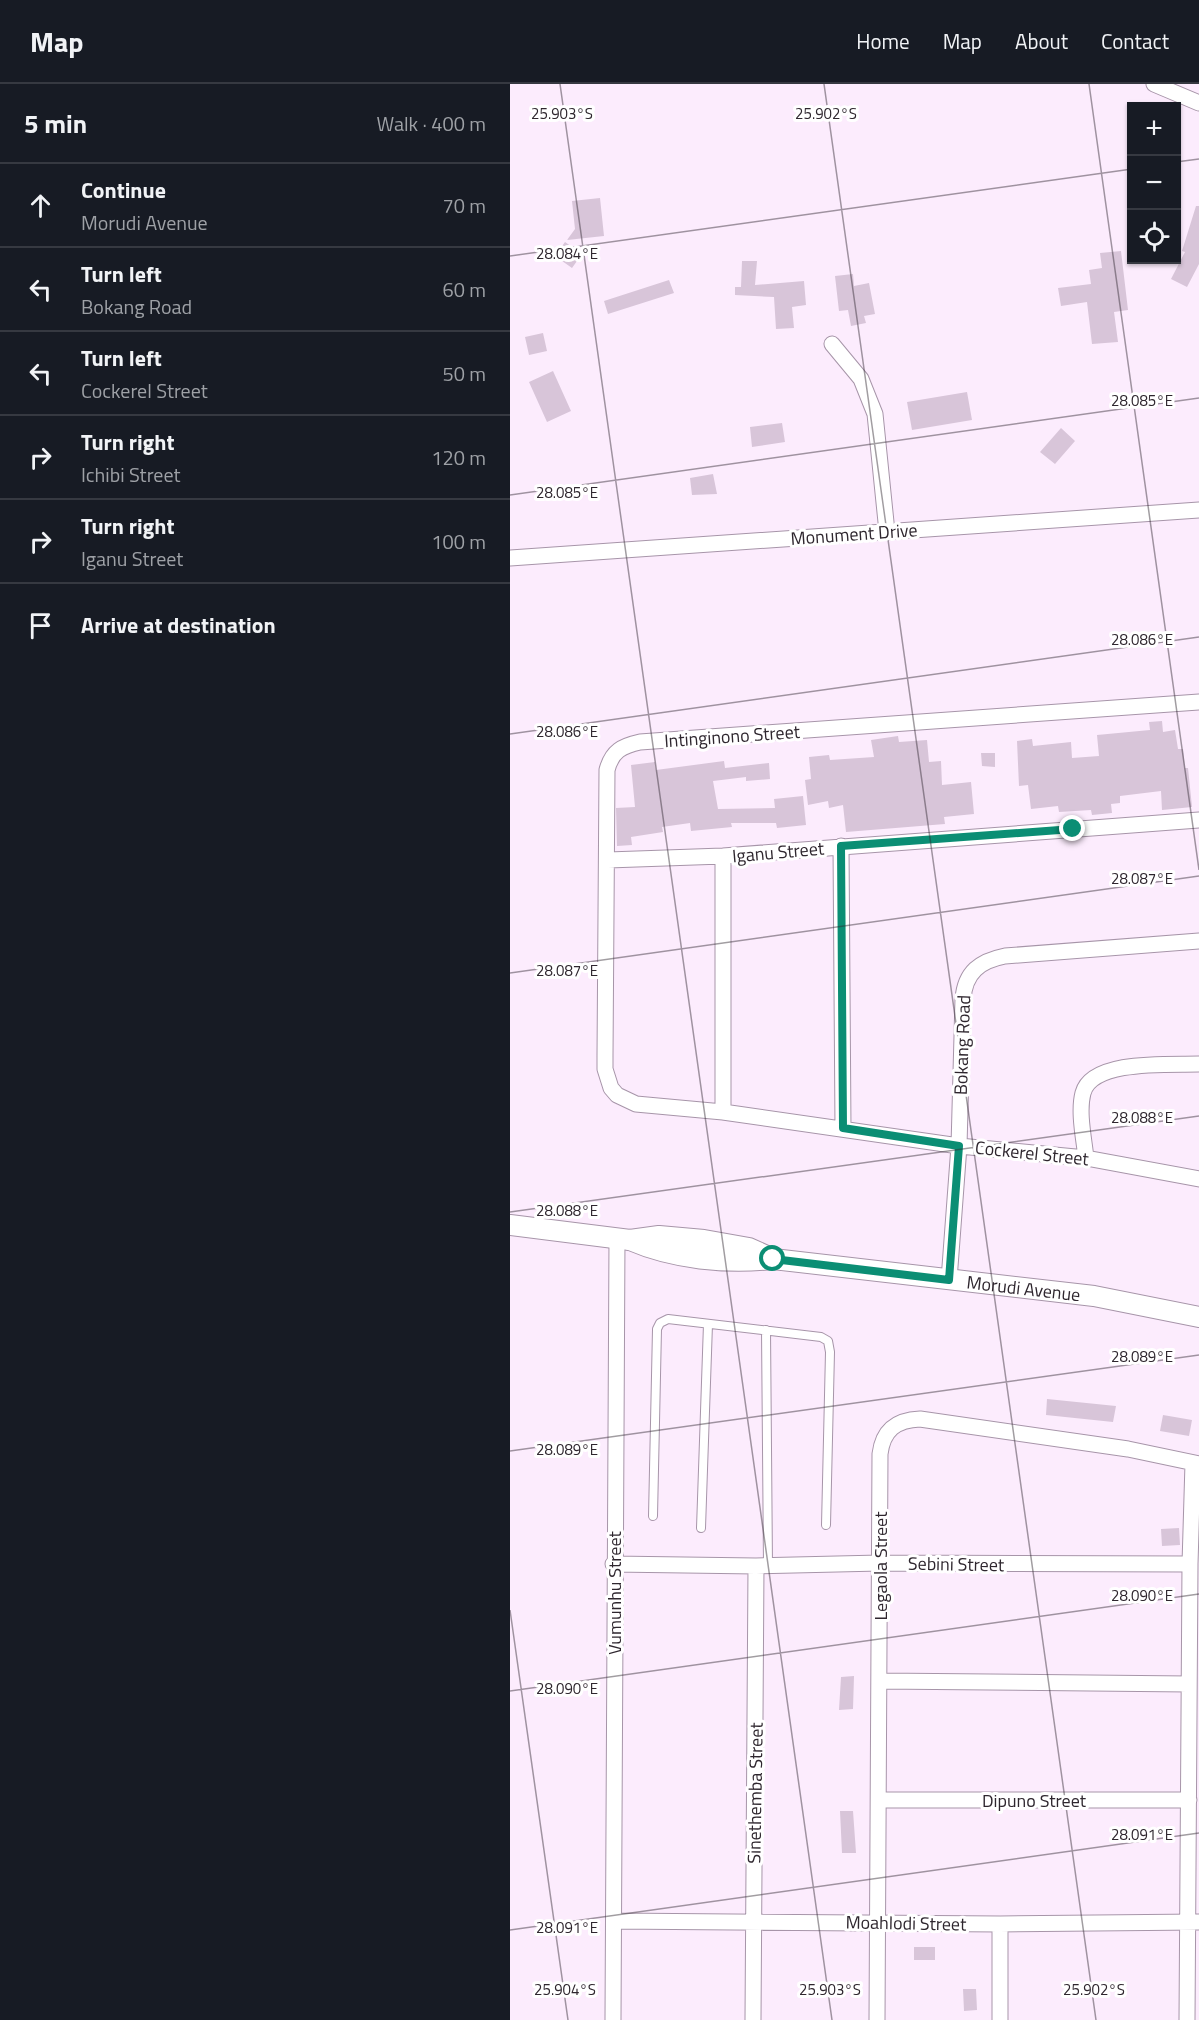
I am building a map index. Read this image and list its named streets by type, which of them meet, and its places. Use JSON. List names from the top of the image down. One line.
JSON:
{"streets":{"street":["Monument Drive","Intinginono Street","Iganu Street","Bokang Road","Cockerel Street","Morudi Avenue","Sebini Street","Legaola Street","Vumunhu Street","Sinethemba Street","Dipuno Street","Moahlodi Street"]},"crossings":[["Intinginono Street","Iganu Street"],["Intinginono Street","Cockerel Street"],["Bokang Road","Cockerel Street"],["Bokang Road","Morudi Avenue"],["Morudi Avenue","Vumunhu Street"],["Sebini Street","Legaola Street"],["Sebini Street","Vumunhu Street"],["Sebini Street","Sinethemba Street"],["Legaola Street","Dipuno Street"],["Legaola Street","Moahlodi Street"],["Vumunhu Street","Moahlodi Street"],["Sinethemba Street","Moahlodi Street"]],"page":{"header":"Map","nav":["Home","Map","About","Contact"],"heading":["5 min","Walk · 400 m"],"map_buttons":["+","−"],"list":[["Continue","Morudi Avenue","70 m"],["Turn left","Bokang Road","60 m"],["Turn left","Cockerel Street","50 m"],["Turn right","Ichibi Street","120 m"],["Turn right","Iganu Street","100 m"],"Arrive at destination"]},"coordinates":["25.903°S","25.902°S","28.084°E","28.085°E","28.086°E","28.087°E","28.088°E","28.089°E","28.090°E","28.091°E","25.904°S"]}
